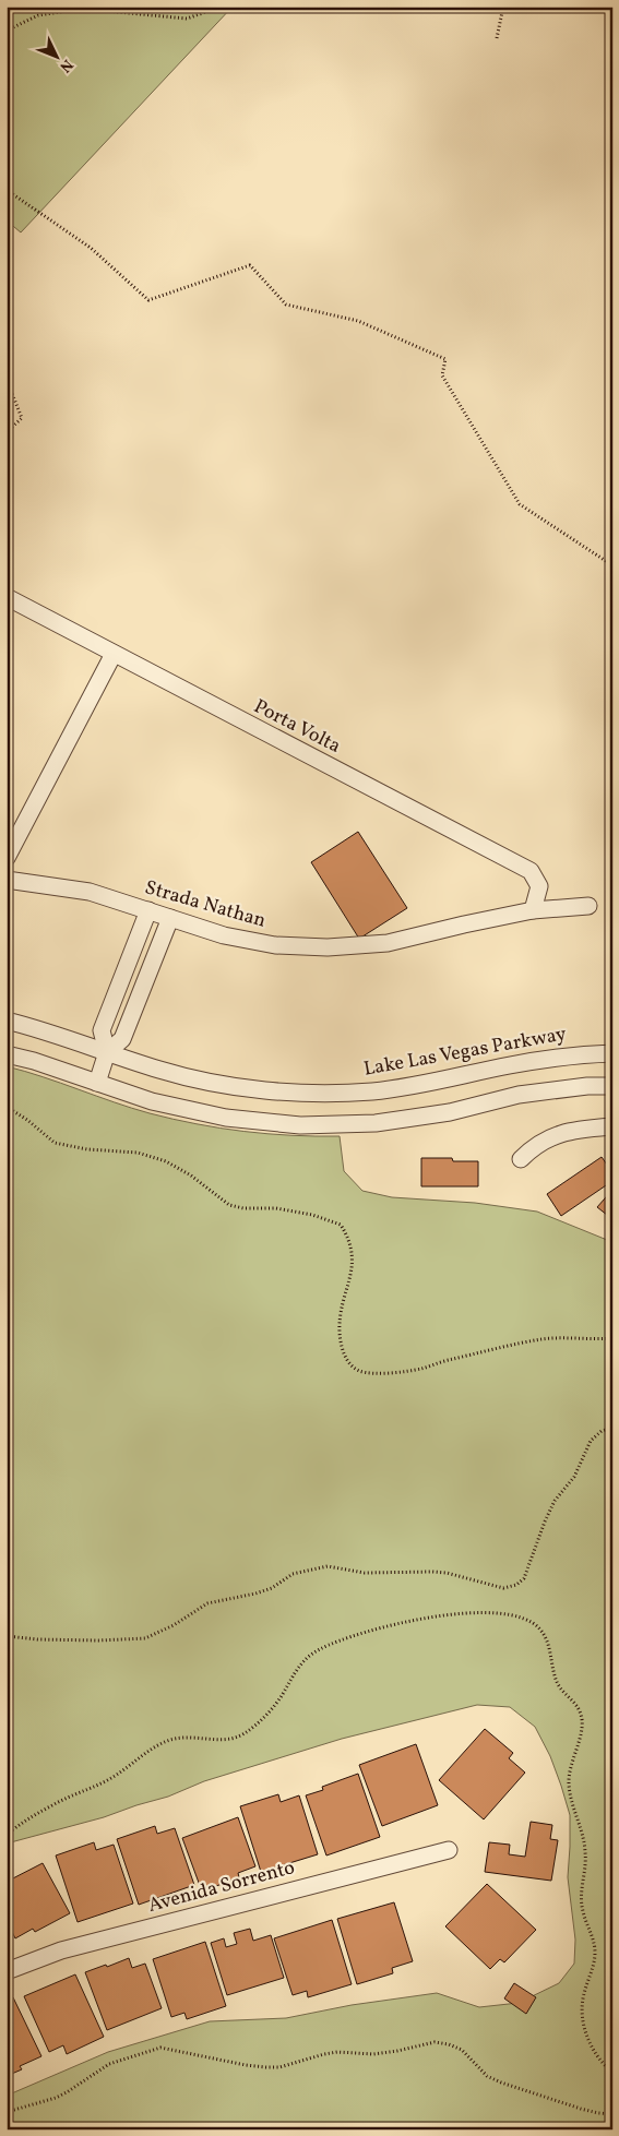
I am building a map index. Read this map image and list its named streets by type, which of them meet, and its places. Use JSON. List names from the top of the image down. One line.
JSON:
{"streets":{"street":["Porta Volta","Strada Nathan","Lake Las Vegas Parkway","Avenida Sorrento"]},"crossings":[["Porta Volta","Strada Nathan"]],"north":"bottom right"}
